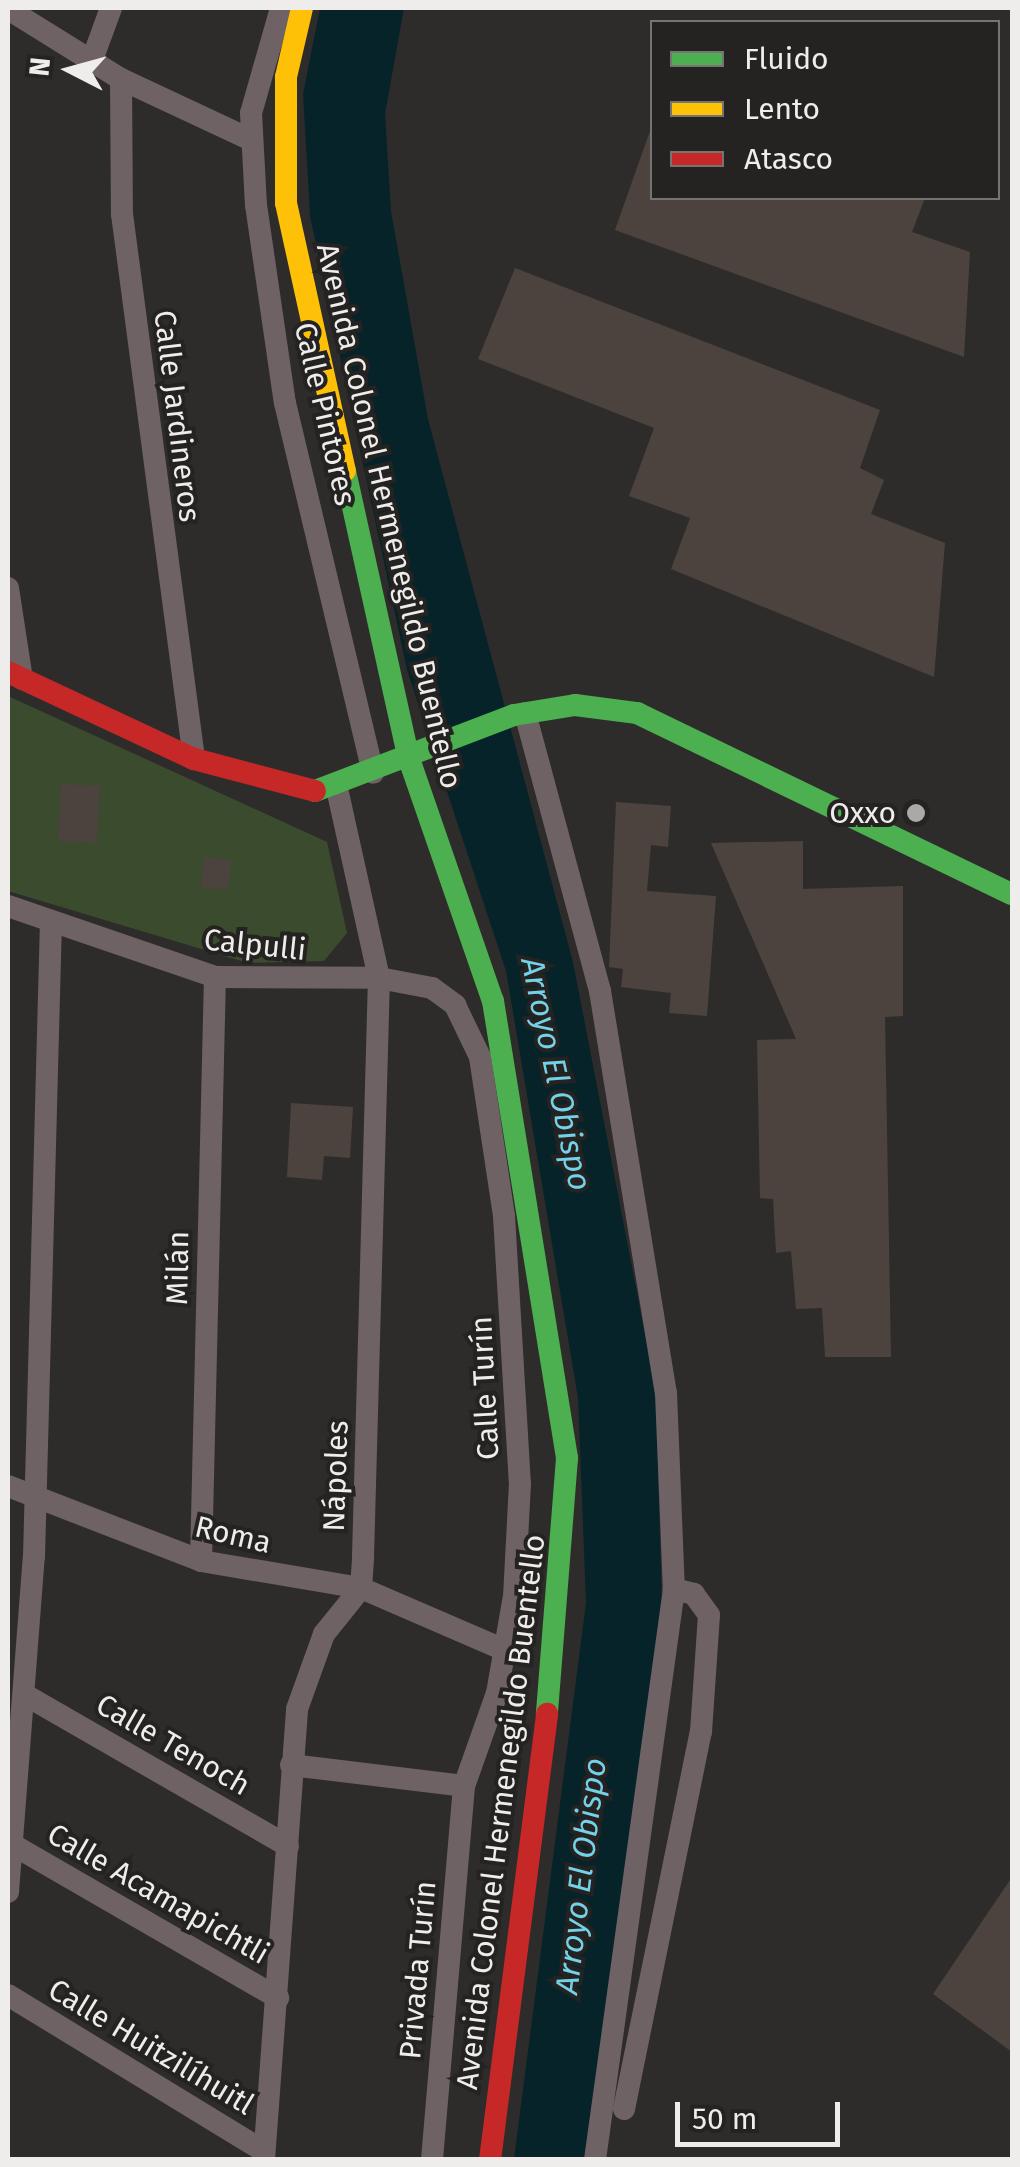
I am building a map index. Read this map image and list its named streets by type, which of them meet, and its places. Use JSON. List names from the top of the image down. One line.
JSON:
{"streets":{"street":["Calle Pintores","Calle Jardineros","Avenida Colonel Hermenegildo Buentello","Calpulli","Milán","Calle Turín","Nápoles","Roma","Calle Tenoch","Calle Acamapichtli","Privada Turín","Calle Huitzilíhuitl"]},"crossings":[["Calpulli","Milán"],["Calpulli","Calle Turín"],["Calpulli","Nápoles"],["Milán","Roma"],["Calle Turín","Roma"],["Calle Turín","Privada Turín"],["Nápoles","Roma"]],"water":["Arroyo El Obispo"],"places":["Oxxo"],"legend":["Fluido","Lento","Atasco"],"scale_bar":"50 m","north":"left"}
